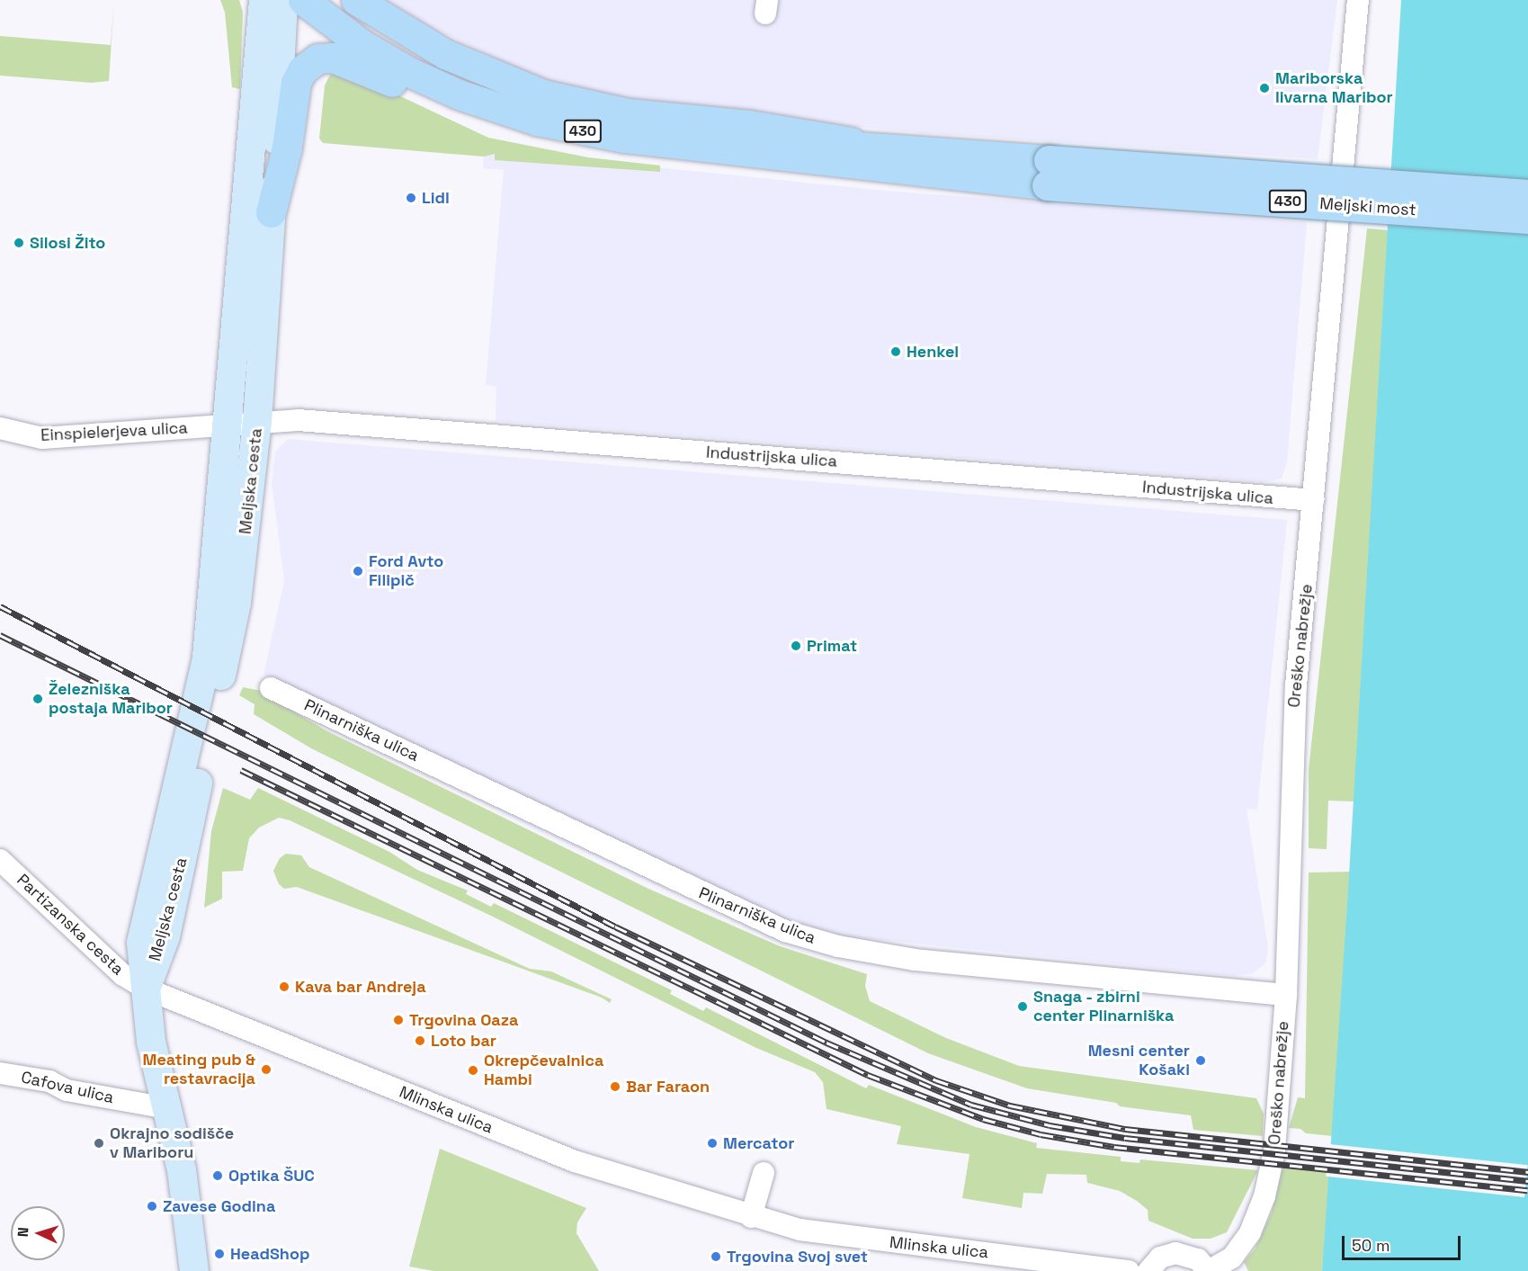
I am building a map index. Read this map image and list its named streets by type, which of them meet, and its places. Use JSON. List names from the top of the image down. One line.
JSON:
{"streets":{"highway":["430","Meljski most"],"main road":["Meljska cesta"],"street":["Einspielerjeva ulica","Industrijska ulica","Oreško nabrežje","Plinarniška ulica","Partizanska cesta","Cafova ulica","Mlinska ulica"]},"crossings":[["430","Meljski most"],["430","Meljska cesta"],["Meljski most","Oreško nabrežje"],["Einspielerjeva ulica","Industrijska ulica"],["Einspielerjeva ulica","Meljska cesta"],["Industrijska ulica","Meljska cesta"],["Industrijska ulica","Oreško nabrežje"],["Meljska cesta","Partizanska cesta"],["Meljska cesta","Mlinska ulica"],["Oreško nabrežje","Plinarniška ulica"],["Partizanska cesta","Mlinska ulica"]],"places":["Mariborska livarna Maribor","Lidl","Silosi Žito","Henkel","Ford Avto Filipič","Primat","Železniška postaja Maribor","Kava bar Andreja","Snaga - zbirni center Plinarniška","Trgovina Oaza","Loto bar","Mesni center Košaki","Meating pub & restavracija","Okrepčevalnica Hambi","Bar Faraon","Okrajno sodišče v Mariboru","Mercator","Optika ŠUC","Zavese Godina","HeadShop","Trgovina Svoj svet"],"scale_bar":"50 m","north":"left"}
